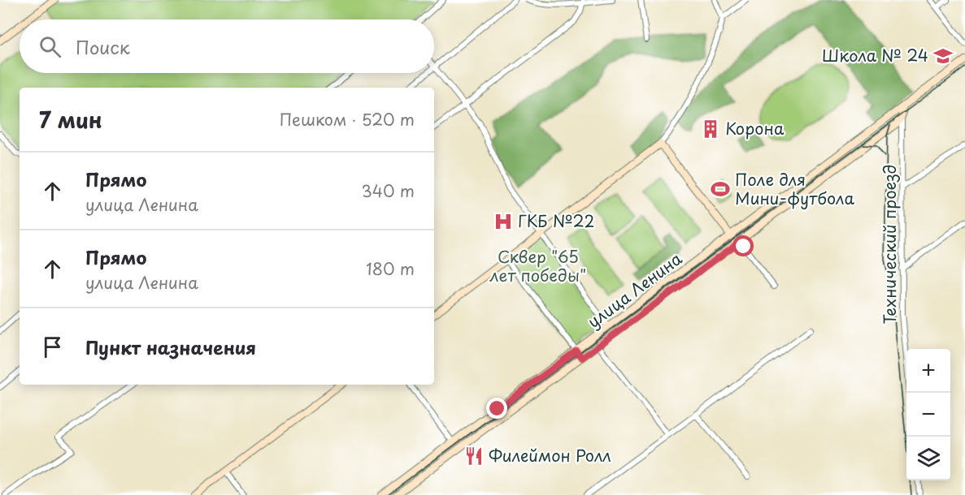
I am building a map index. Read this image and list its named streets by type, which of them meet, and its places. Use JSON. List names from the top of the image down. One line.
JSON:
{"streets":{"main road":["улица Ленина"],"street":["Технический проезд"]},"crossings":[["Технический проезд","улица Ленина"]],"parks":["Сквер \"65 лет победы\""],"places":{"school or university":["Школа № 24"],"building":["Корона"],"sports":["Поле для Мини-футбола"],"hospital":["ГКБ №22"],"restaurant":["Филеймон Ролл"]},"page":{"search":"Поиск","heading":["7 мин","Пешком · 520 m"],"list":[["Прямо","улица Ленина","340 m"],["Прямо","улица Ленина","180 m"],"Пункт назначения"],"map_buttons":["+","−"]}}
